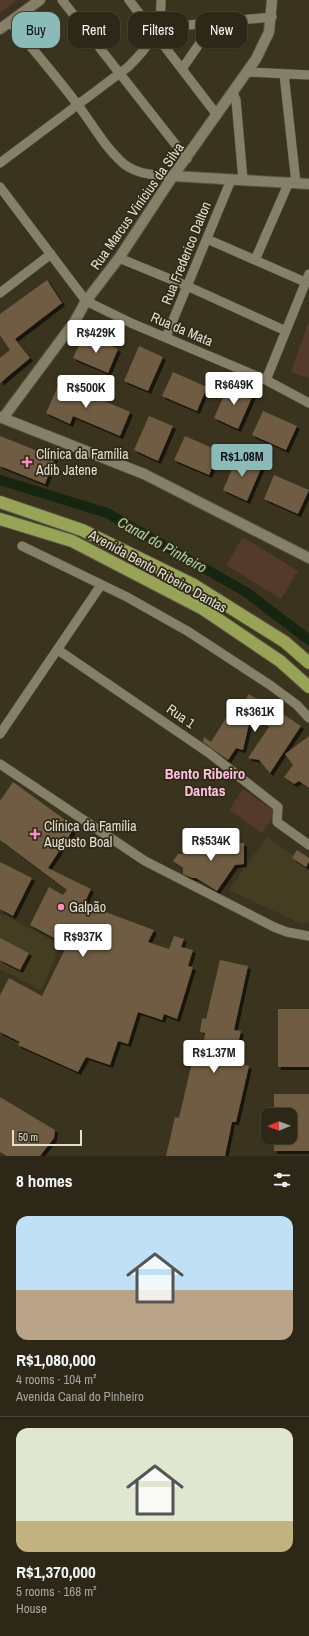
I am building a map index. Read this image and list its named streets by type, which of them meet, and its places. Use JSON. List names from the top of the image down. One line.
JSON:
{"streets":{"highway":["Avenida Bento Ribeiro Dantas"],"street":["Rua Marcus Vinícius da Silva","Rua Frederico Dalton","Rua da Mata","Rua 1"]},"crossings":[["Rua Marcus Vinícius da Silva","Rua da Mata"],["Rua Frederico Dalton","Rua da Mata"]],"districts":["Bento Ribeiro Dantas"],"water":["Canal do Pinheiro"],"places":{"health":["Clínica da Família Adib Jatene","Clínica da Família Augusto Boal"],"other":["Galpão"]},"scale_bar":"50 m","north":"left","page":{"chip":["Buy","Rent","Filters","New"],"price":["R$429K","R$649K","R$500K","R$1.08M","R$361K","R$534K","R$937K","R$1.37M"],"scale":"50 m","heading":"8 homes","list":[{"name":"R$1,080,000","note":"4 rooms · 104 m² · Avenida Canal do Pinheiro"},{"name":"R$1,370,000","note":"5 rooms · 168 m² · House"}]}}
